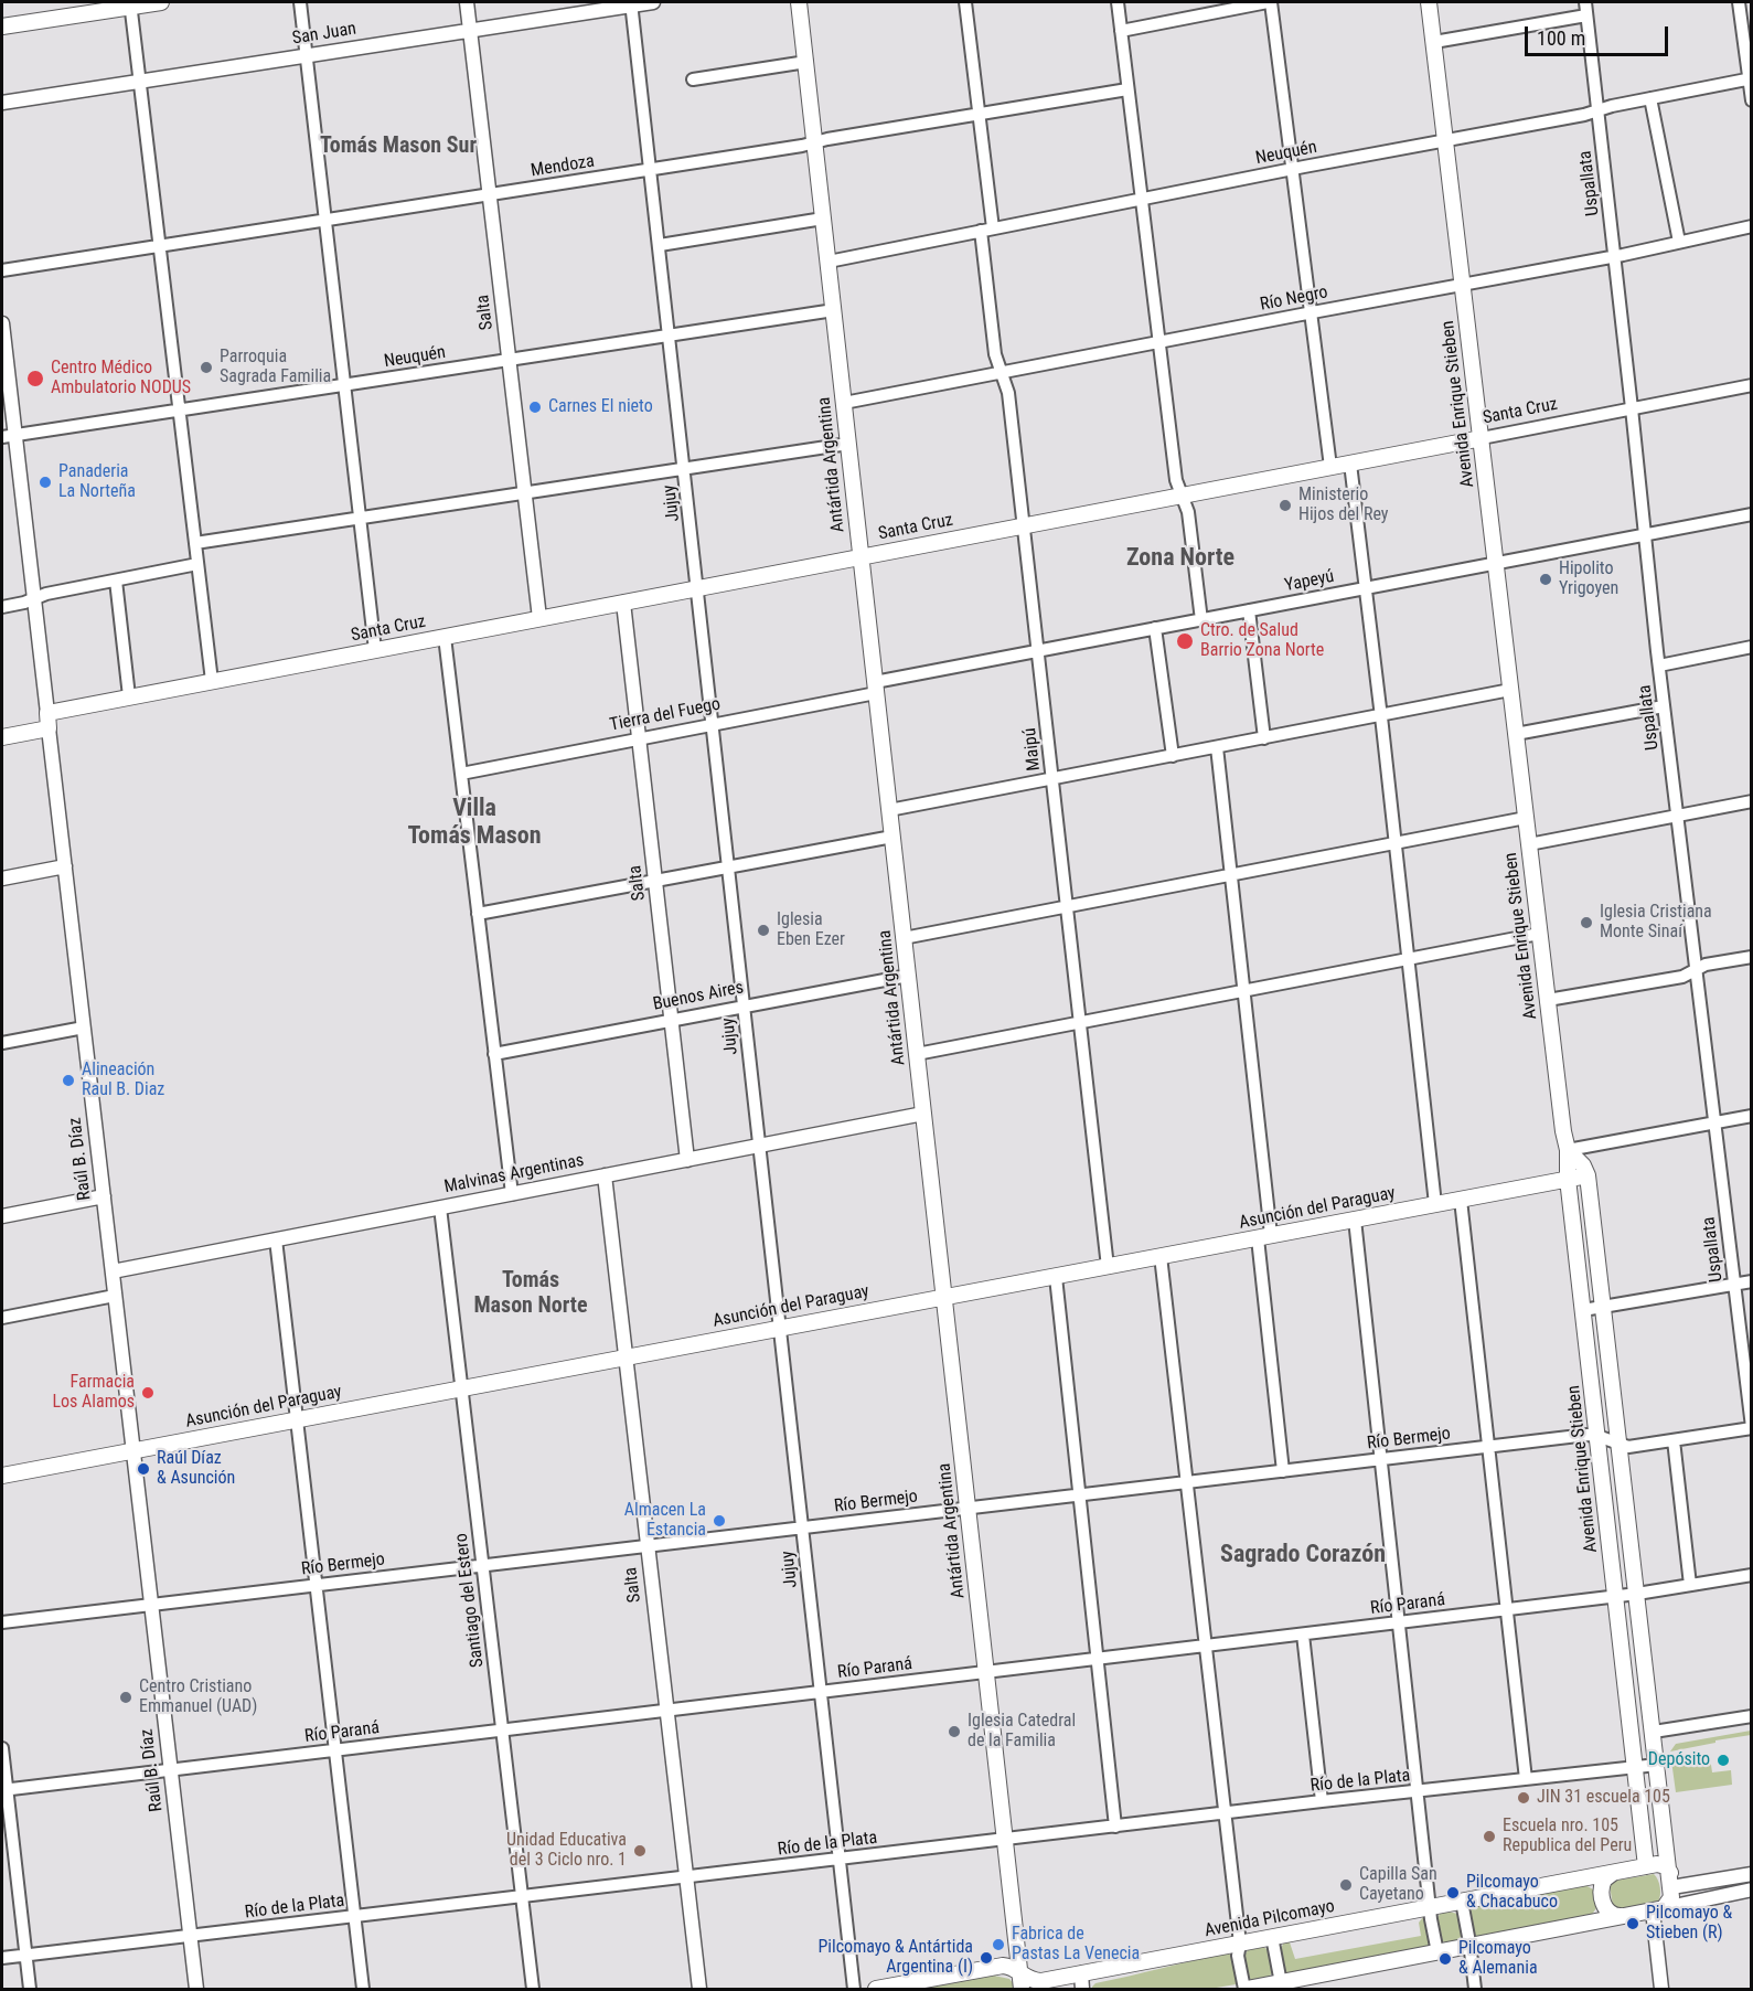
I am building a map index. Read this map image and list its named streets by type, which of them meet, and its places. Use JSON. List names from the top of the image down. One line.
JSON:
{"streets":{"main road":["Avenida Enrique Stieben","Santa Cruz","Antártida Argentina","Raúl B. Díaz","Asunción del Paraguay","Avenida Pilcomayo"],"street":["San Juan","Neuquén","Mendoza","Uspallata","Río Negro","Salta","Jujuy","Yapeyú","Tierra del Fuego","Maipú","Buenos Aires","Malvinas Argentinas","Río Bermejo","Santiago del Estero","Río Paraná","Río de la Plata"]},"crossings":[["San Juan","Salta"],["San Juan","Jujuy"],["Neuquén","Uspallata"],["Neuquén","Salta"],["Neuquén","Avenida Enrique Stieben"],["Neuquén","Antártida Argentina"],["Neuquén","Jujuy"],["Neuquén","Maipú"],["Neuquén","Raúl B. Díaz"],["Mendoza","Salta"],["Mendoza","Antártida Argentina"],["Mendoza","Jujuy"],["Mendoza","Maipú"],["Uspallata","Río Negro"],["Uspallata","Santa Cruz"],["Uspallata","Yapeyú"],["Uspallata","Río Bermejo"],["Río Negro","Avenida Enrique Stieben"],["Río Negro","Antártida Argentina"],["Río Negro","Maipú"],["Salta","Santa Cruz"],["Salta","Tierra del Fuego"],["Salta","Buenos Aires"],["Salta","Malvinas Argentinas"],["Salta","Asunción del Paraguay"],["Salta","Río Bermejo"],["Salta","Río Paraná"],["Salta","Río de la Plata"],["Avenida Enrique Stieben","Santa Cruz"],["Avenida Enrique Stieben","Yapeyú"],["Avenida Enrique Stieben","Asunción del Paraguay"],["Avenida Enrique Stieben","Río Bermejo"],["Avenida Enrique Stieben","Río Paraná"],["Avenida Enrique Stieben","Río de la Plata"],["Avenida Enrique Stieben","Avenida Pilcomayo"],["Santa Cruz","Antártida Argentina"],["Santa Cruz","Jujuy"],["Santa Cruz","Maipú"],["Santa Cruz","Raúl B. Díaz"],["Antártida Argentina","Yapeyú"],["Antártida Argentina","Tierra del Fuego"],["Antártida Argentina","Buenos Aires"],["Antártida Argentina","Malvinas Argentinas"],["Antártida Argentina","Asunción del Paraguay"],["Antártida Argentina","Río Bermejo"],["Antártida Argentina","Río Paraná"],["Antártida Argentina","Río de la Plata"],["Antártida Argentina","Avenida Pilcomayo"],["Jujuy","Tierra del Fuego"],["Jujuy","Buenos Aires"],["Jujuy","Malvinas Argentinas"],["Jujuy","Asunción del Paraguay"],["Jujuy","Río Bermejo"],["Jujuy","Río Paraná"],["Jujuy","Río de la Plata"],["Yapeyú","Tierra del Fuego"],["Yapeyú","Maipú"],["Maipú","Asunción del Paraguay"],["Raúl B. Díaz","Malvinas Argentinas"],["Raúl B. Díaz","Asunción del Paraguay"],["Raúl B. Díaz","Río Bermejo"],["Raúl B. Díaz","Río Paraná"],["Raúl B. Díaz","Río de la Plata"],["Malvinas Argentinas","Santiago del Estero"],["Asunción del Paraguay","Santiago del Estero"],["Río Bermejo","Santiago del Estero"],["Santiago del Estero","Río Paraná"],["Santiago del Estero","Río de la Plata"]],"districts":["Tomás Mason Sur","Zona Norte","Villa Tomás Mason","Tomás Mason Norte","Sagrado Corazón"],"places":["Parroquia Sagrada Familia","Centro Médico Ambulatorio NODUS","Carnes El nieto","Panaderia La Norteña","Ministerio Hijos del Rey","Hipolito Yrigoyen","Ctro. de Salud Barrio Zona Norte","Iglesia Cristiana Monte Sinaí","Iglesia Eben Ezer","Alineación Raul B. Diaz","Farmacia Los Alamos","Raúl Díaz & Asunción","Almacen La Estancia","Centro Cristiano Emmanuel (UAD)","Iglesia Catedral de la Familia","Depósito","JIN 31 escuela 105","Escuela nro. 105 Republica del Peru","Unidad Educativa del 3 Ciclo nro. 1","Capilla San Cayetano","Pilcomayo & Chacabuco","Pilcomayo & Stieben (R)","Fabrica de Pastas La Venecia","Pilcomayo & Antártida Argentina (I)","Pilcomayo & Alemania"],"scale_bar":"100 m"}
